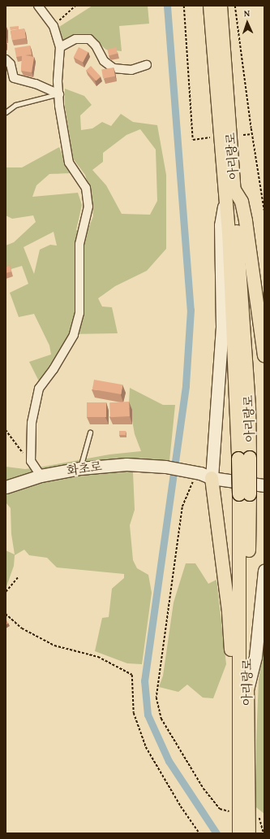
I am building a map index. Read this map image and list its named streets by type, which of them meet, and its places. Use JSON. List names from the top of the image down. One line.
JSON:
{"streets":{"main road":["아리랑로"],"street":["화초로"]},"north":"top"}
